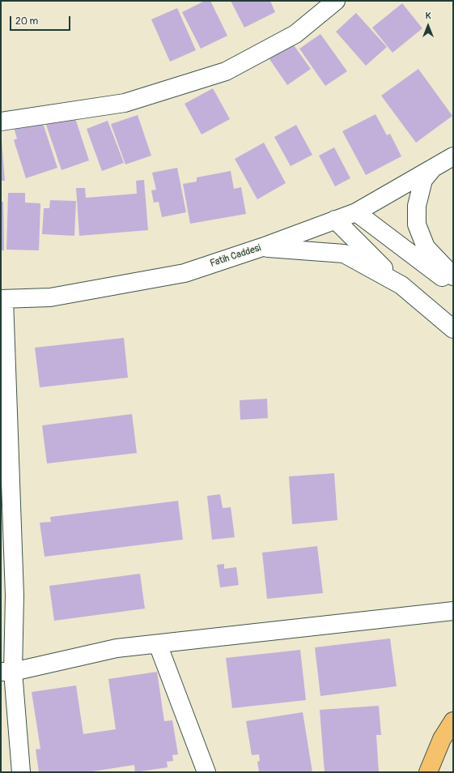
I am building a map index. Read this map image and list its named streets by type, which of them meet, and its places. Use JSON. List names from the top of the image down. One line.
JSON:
{"streets":{"street":["Fatih Caddesi"]},"scale_bar":"20 m","north":"top"}
